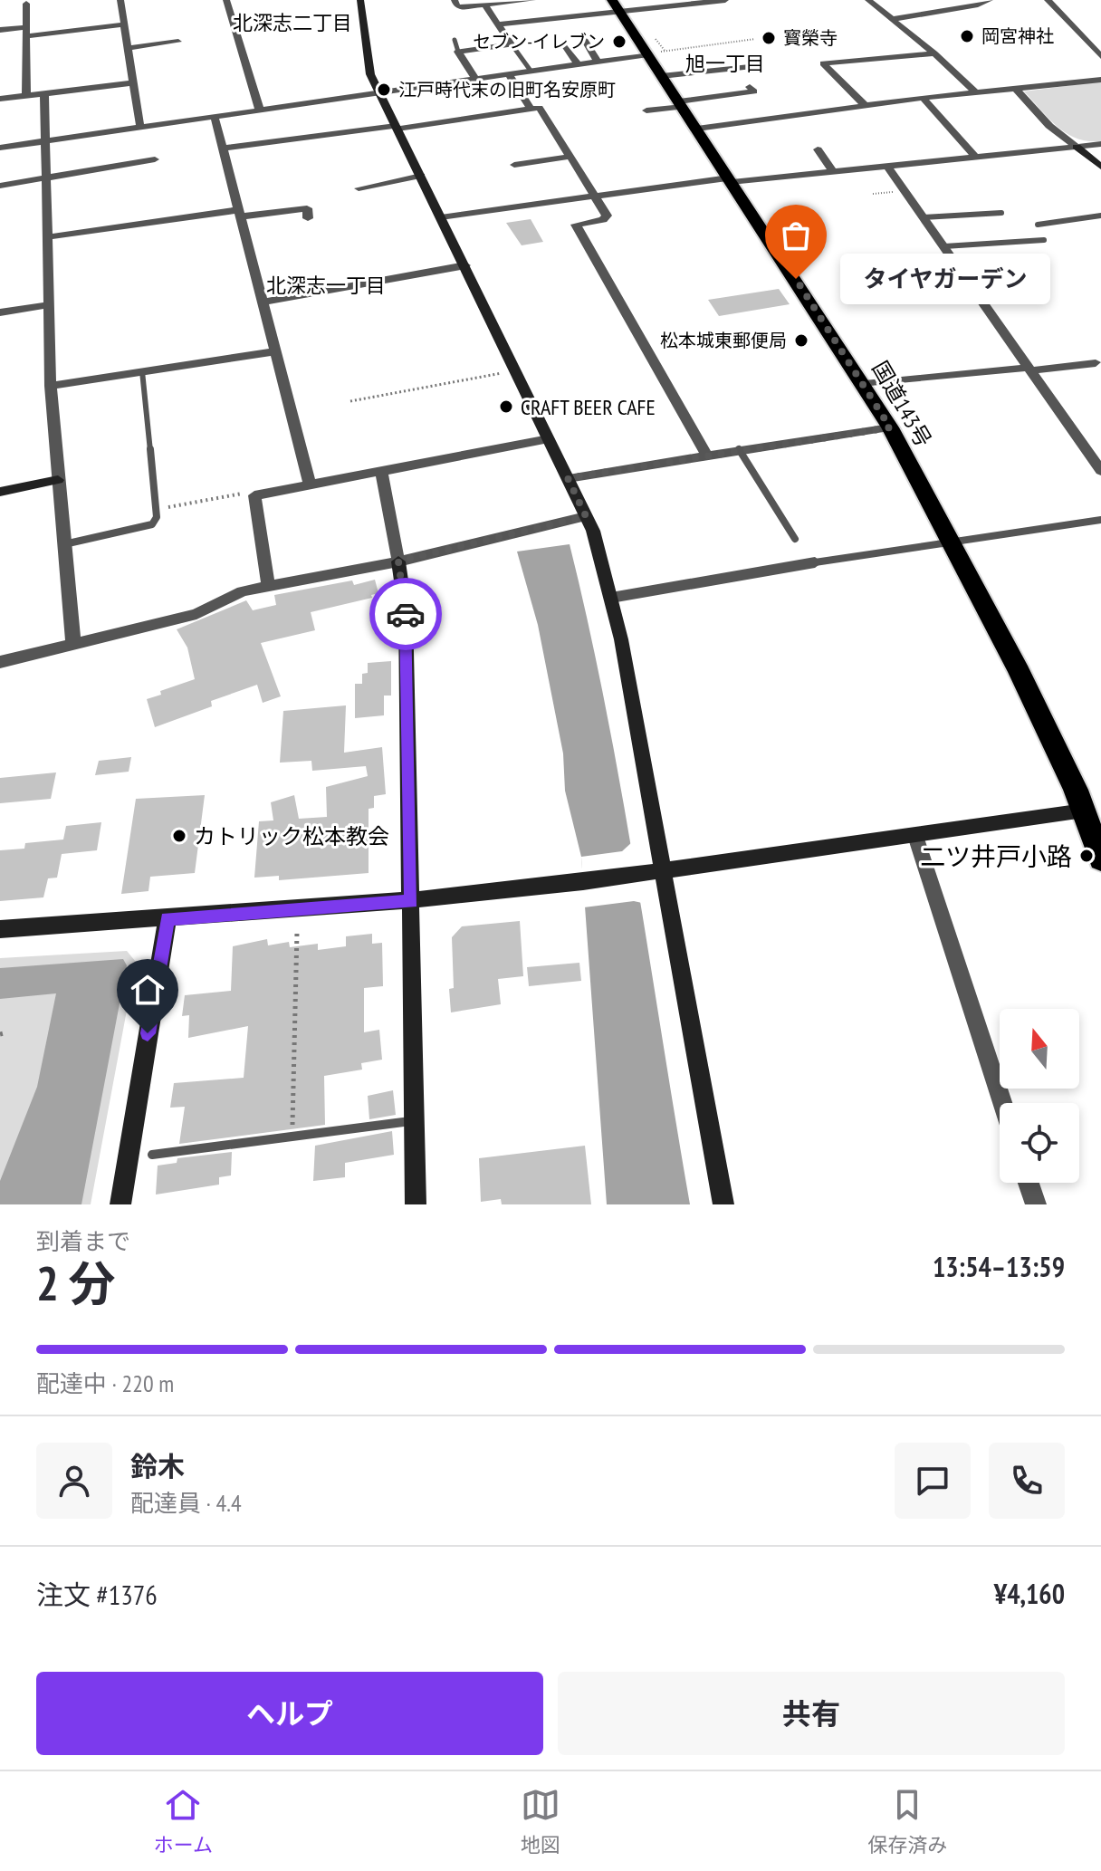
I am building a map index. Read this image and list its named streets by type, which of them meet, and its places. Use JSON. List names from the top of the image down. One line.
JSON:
{"streets":{"highway":["国道143号"]},"districts":["北深志二丁目","旭一丁目","北深志一丁目"],"places":["岡宮神社","寳榮寺","セブン-イレブン","江戸時代末の旧町名安原町","タイヤガーデン","松本城東郵便局","CRAFT BEER CAFE","カトリック松本教会","二ツ井戸小路"],"north":"top","page":{"bubble":"タイヤガーデン","heading":["2 分","到着まで","13:54–13:59"],"panel":["鈴木","配達員 · 4.4","注文 #1376","¥4,160"],"bar":"配達中 · 220 m","buttons":["ヘルプ","共有"],"tabs":["ホーム","地図","保存済み"]}}
